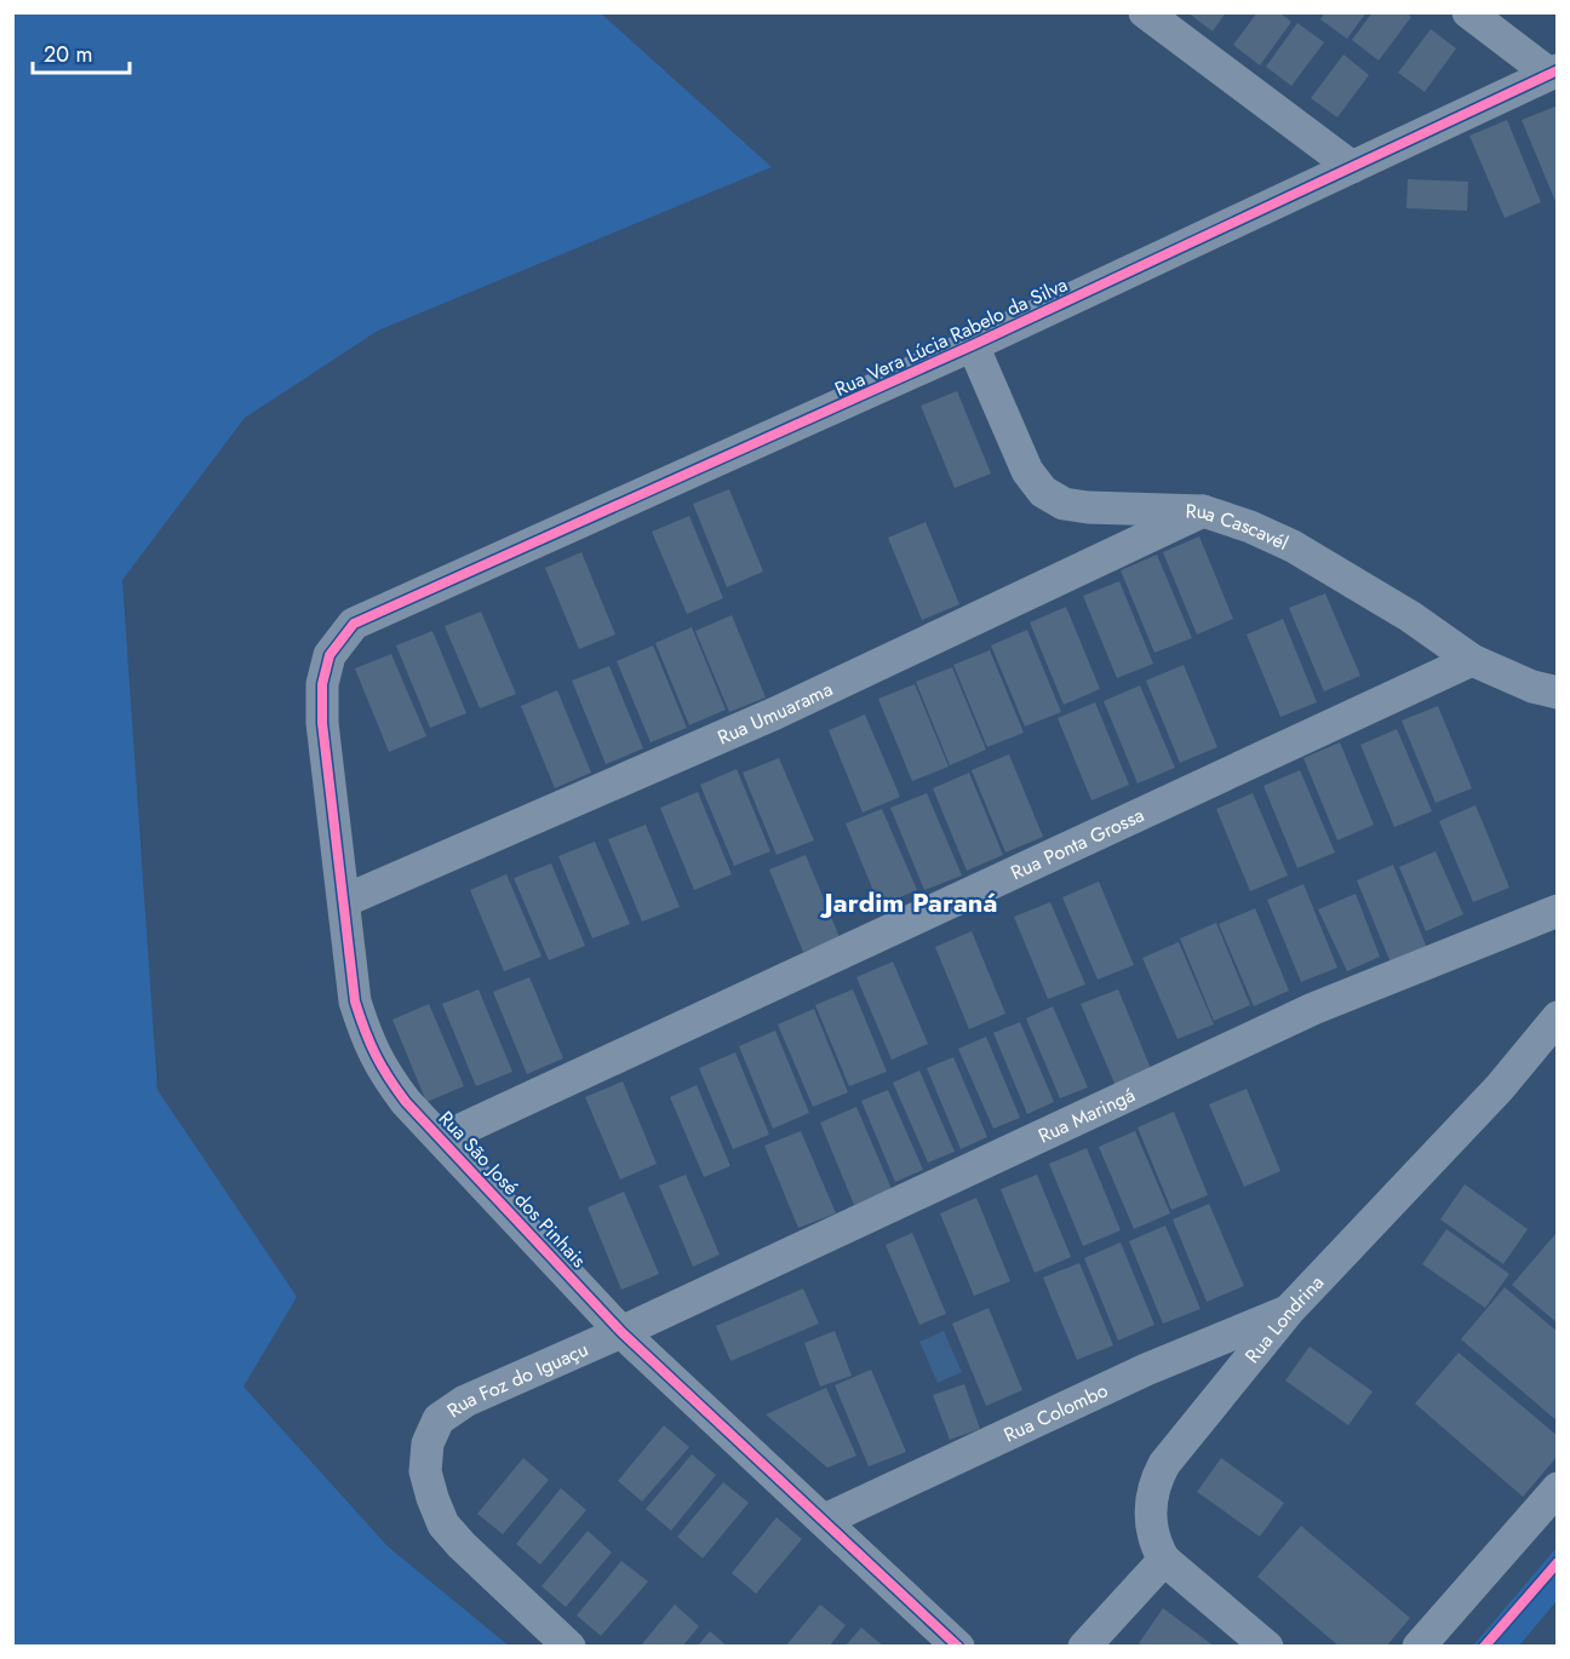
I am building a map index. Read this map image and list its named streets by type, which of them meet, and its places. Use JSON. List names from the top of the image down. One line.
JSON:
{"streets":{"street":["Rua Vera Lúcia Rabelo da Silva","Rua Cascavél","Rua Umuarama","Rua Ponta Grossa","Rua Maringá","Rua São José dos Pinhais","Rua Londrina","Rua Foz do Iguaçu","Rua Colombo"]},"crossings":[["Rua Vera Lúcia Rabelo da Silva","Rua Cascavél"],["Rua Vera Lúcia Rabelo da Silva","Rua São José dos Pinhais"],["Rua Cascavél","Rua Umuarama"],["Rua Cascavél","Rua Ponta Grossa"],["Rua Umuarama","Rua São José dos Pinhais"],["Rua Ponta Grossa","Rua São José dos Pinhais"],["Rua Maringá","Rua São José dos Pinhais"],["Rua Maringá","Rua Foz do Iguaçu"],["Rua São José dos Pinhais","Rua Foz do Iguaçu"],["Rua São José dos Pinhais","Rua Colombo"],["Rua Londrina","Rua Colombo"]],"districts":["Jardim Paraná"],"scale_bar":"20 m"}
